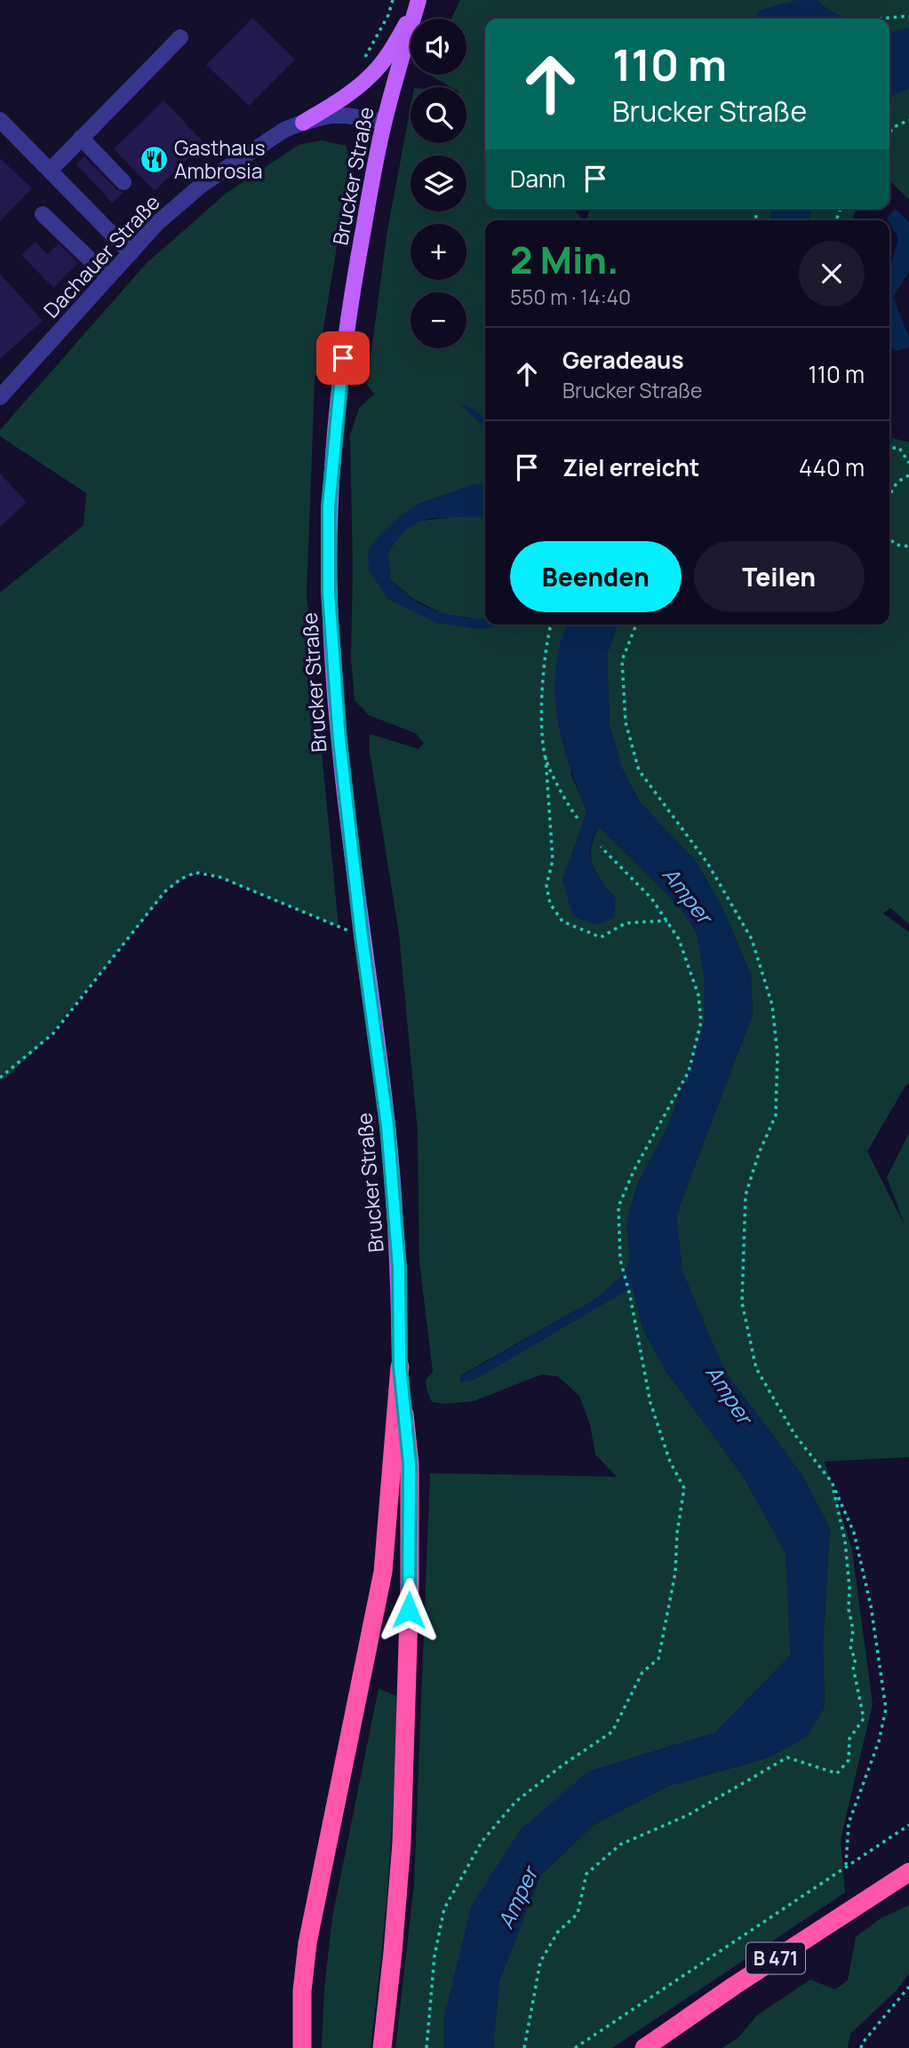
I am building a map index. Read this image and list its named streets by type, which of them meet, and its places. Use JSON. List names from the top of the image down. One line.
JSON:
{"streets":{"highway":["B 471"],"main road":["Brucker Straße"],"street":["Dachauer Straße"]},"crossings":[["Brucker Straße","Dachauer Straße"]],"water":["Amper"],"places":{"restaurant":["Gasthaus Ambrosia"]},"page":{"map_buttons":["+","−"],"turn":["110 m","Brucker Straße"],"then":"Dann","heading":["2 Min.","550 m · 14:40"],"list":[{"name":"Geradeaus","note":"Brucker Straße","value":"110 m"},{"name":"Ziel erreicht","value":"440 m"}],"buttons":["Beenden","Teilen"]}}
